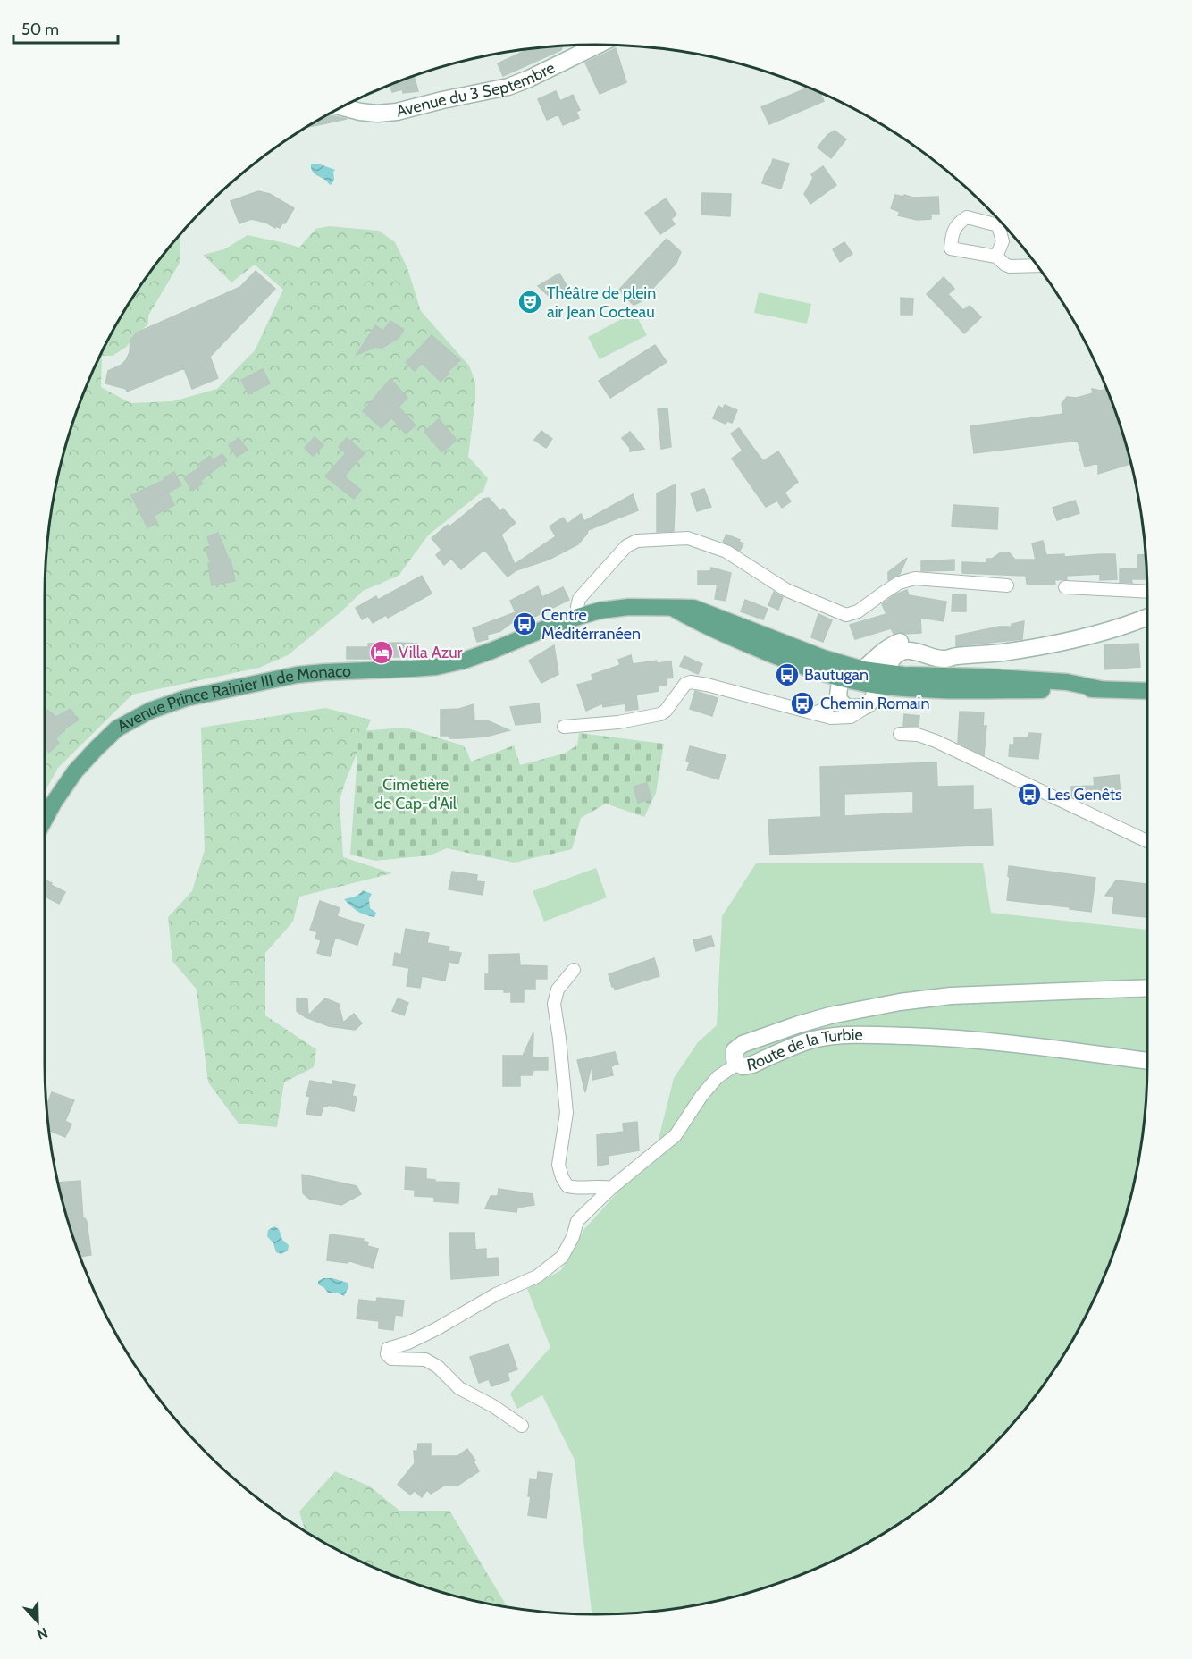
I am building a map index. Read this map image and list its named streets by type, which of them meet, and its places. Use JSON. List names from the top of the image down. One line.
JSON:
{"streets":{"main road":["Avenue Prince Rainier III de Monaco"],"street":["Avenue du 3 Septembre","Route de la Turbie"]},"parks":["Cimetière de Cap-d'Ail"],"places":{"theatre":["Théâtre de plein air Jean Cocteau"],"bus stop":["Centre Méditérranéen","Bautugan","Chemin Romain","Les Genêts"],"hotel":["Villa Azur"]},"scale_bar":"50 m","north":"bottom"}
